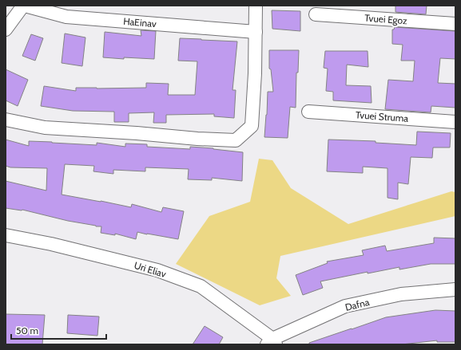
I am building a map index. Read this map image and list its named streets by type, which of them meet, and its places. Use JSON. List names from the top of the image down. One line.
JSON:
{"streets":{"street":["Tvuei Egoz","HaEinav","Tvuei Struma","Uri Eliav","Dafna"]},"crossings":[["Uri Eliav","Dafna"]],"scale_bar":"50 m"}
